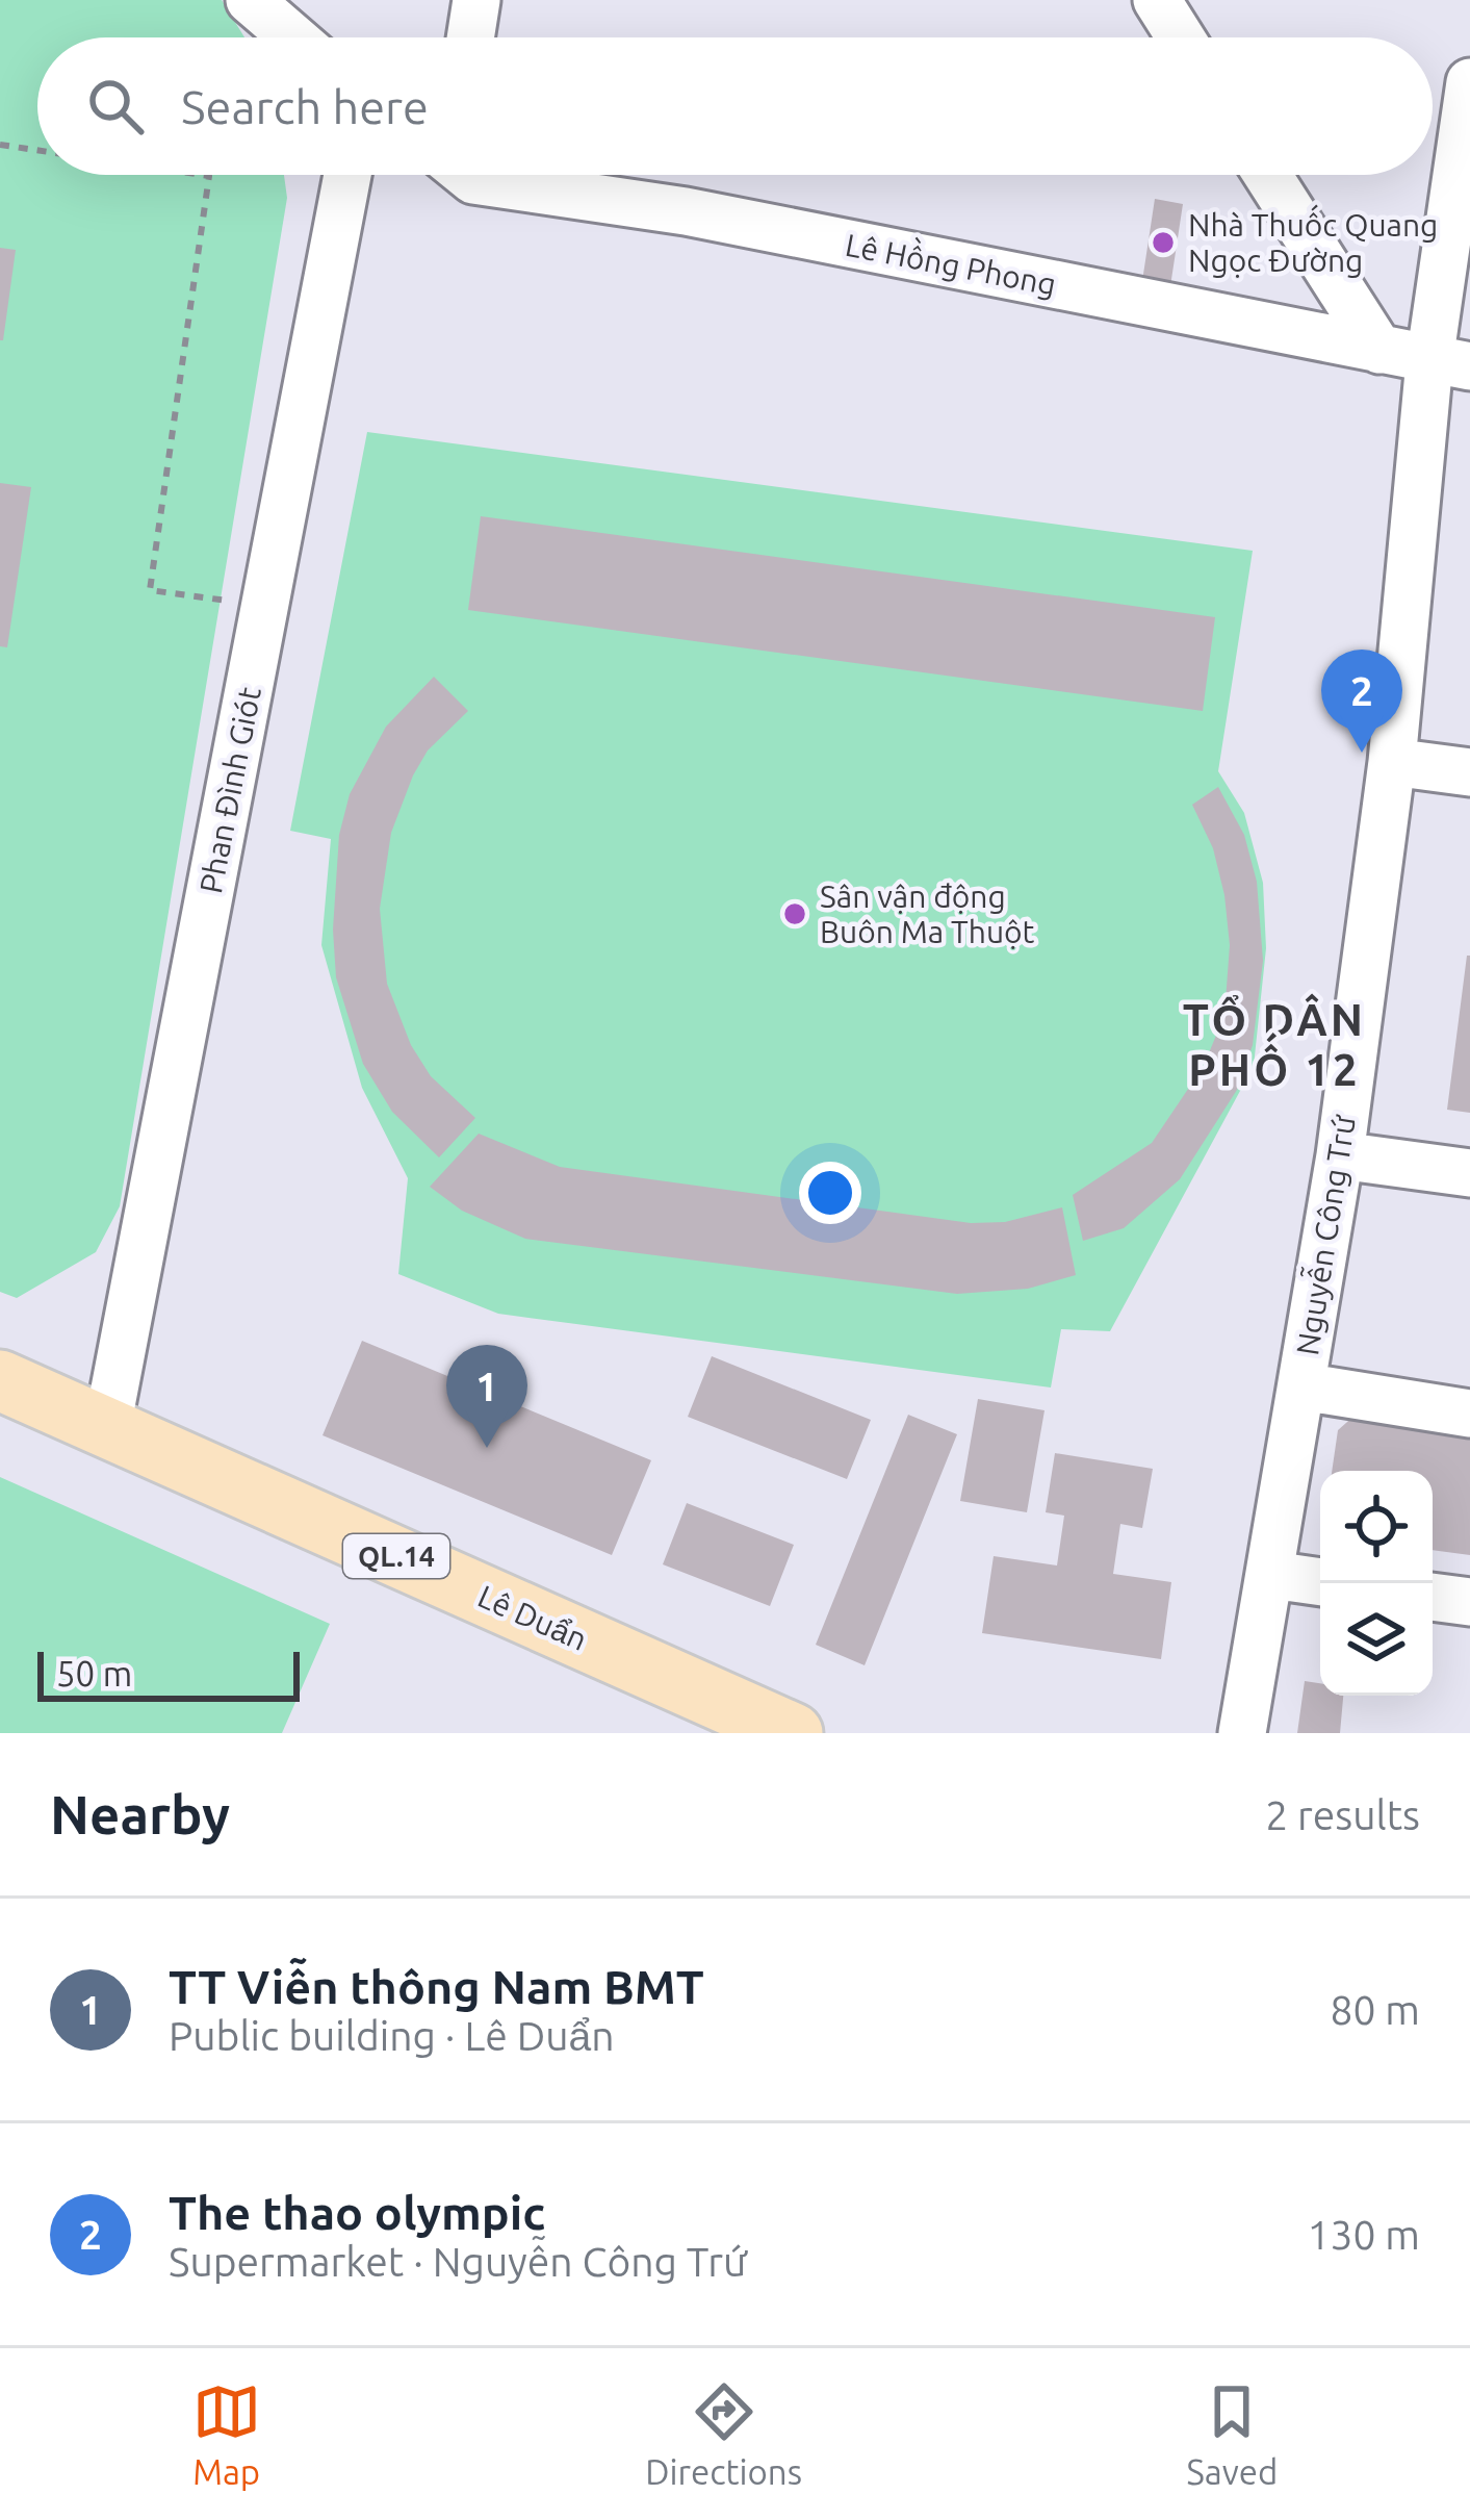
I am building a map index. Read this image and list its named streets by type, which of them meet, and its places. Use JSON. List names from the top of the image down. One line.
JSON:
{"streets":{"main road":["QL.14","Lê Duẩn"],"street":["Lê Hồng Phong","Phan Đình Giót","Nguyễn Công Trứ"]},"crossings":[["Lê Hồng Phong","Nguyễn Công Trứ"],["Phan Đình Giót","Lê Duẩn"]],"districts":["TỔ DÂN PHỐ 12"],"places":["Nhà Thuốc Quang Ngọc Đường","Sân vận động Buôn Ma Thuột"],"scale_bar":"50 m","page":{"search":"Search here","pins":["2","1"],"scale":"50 m","heading":["Nearby","2 results"],"list":[{"mark":"1","name":"TT Viễn thông Nam BMT","note":"Public building · Lê Duẩn","value":"80 m"},{"mark":"2","name":"The thao olympic","note":"Supermarket · Nguyễn Công Trứ","value":"130 m"}],"nav":["Map","Directions","Saved"]}}
